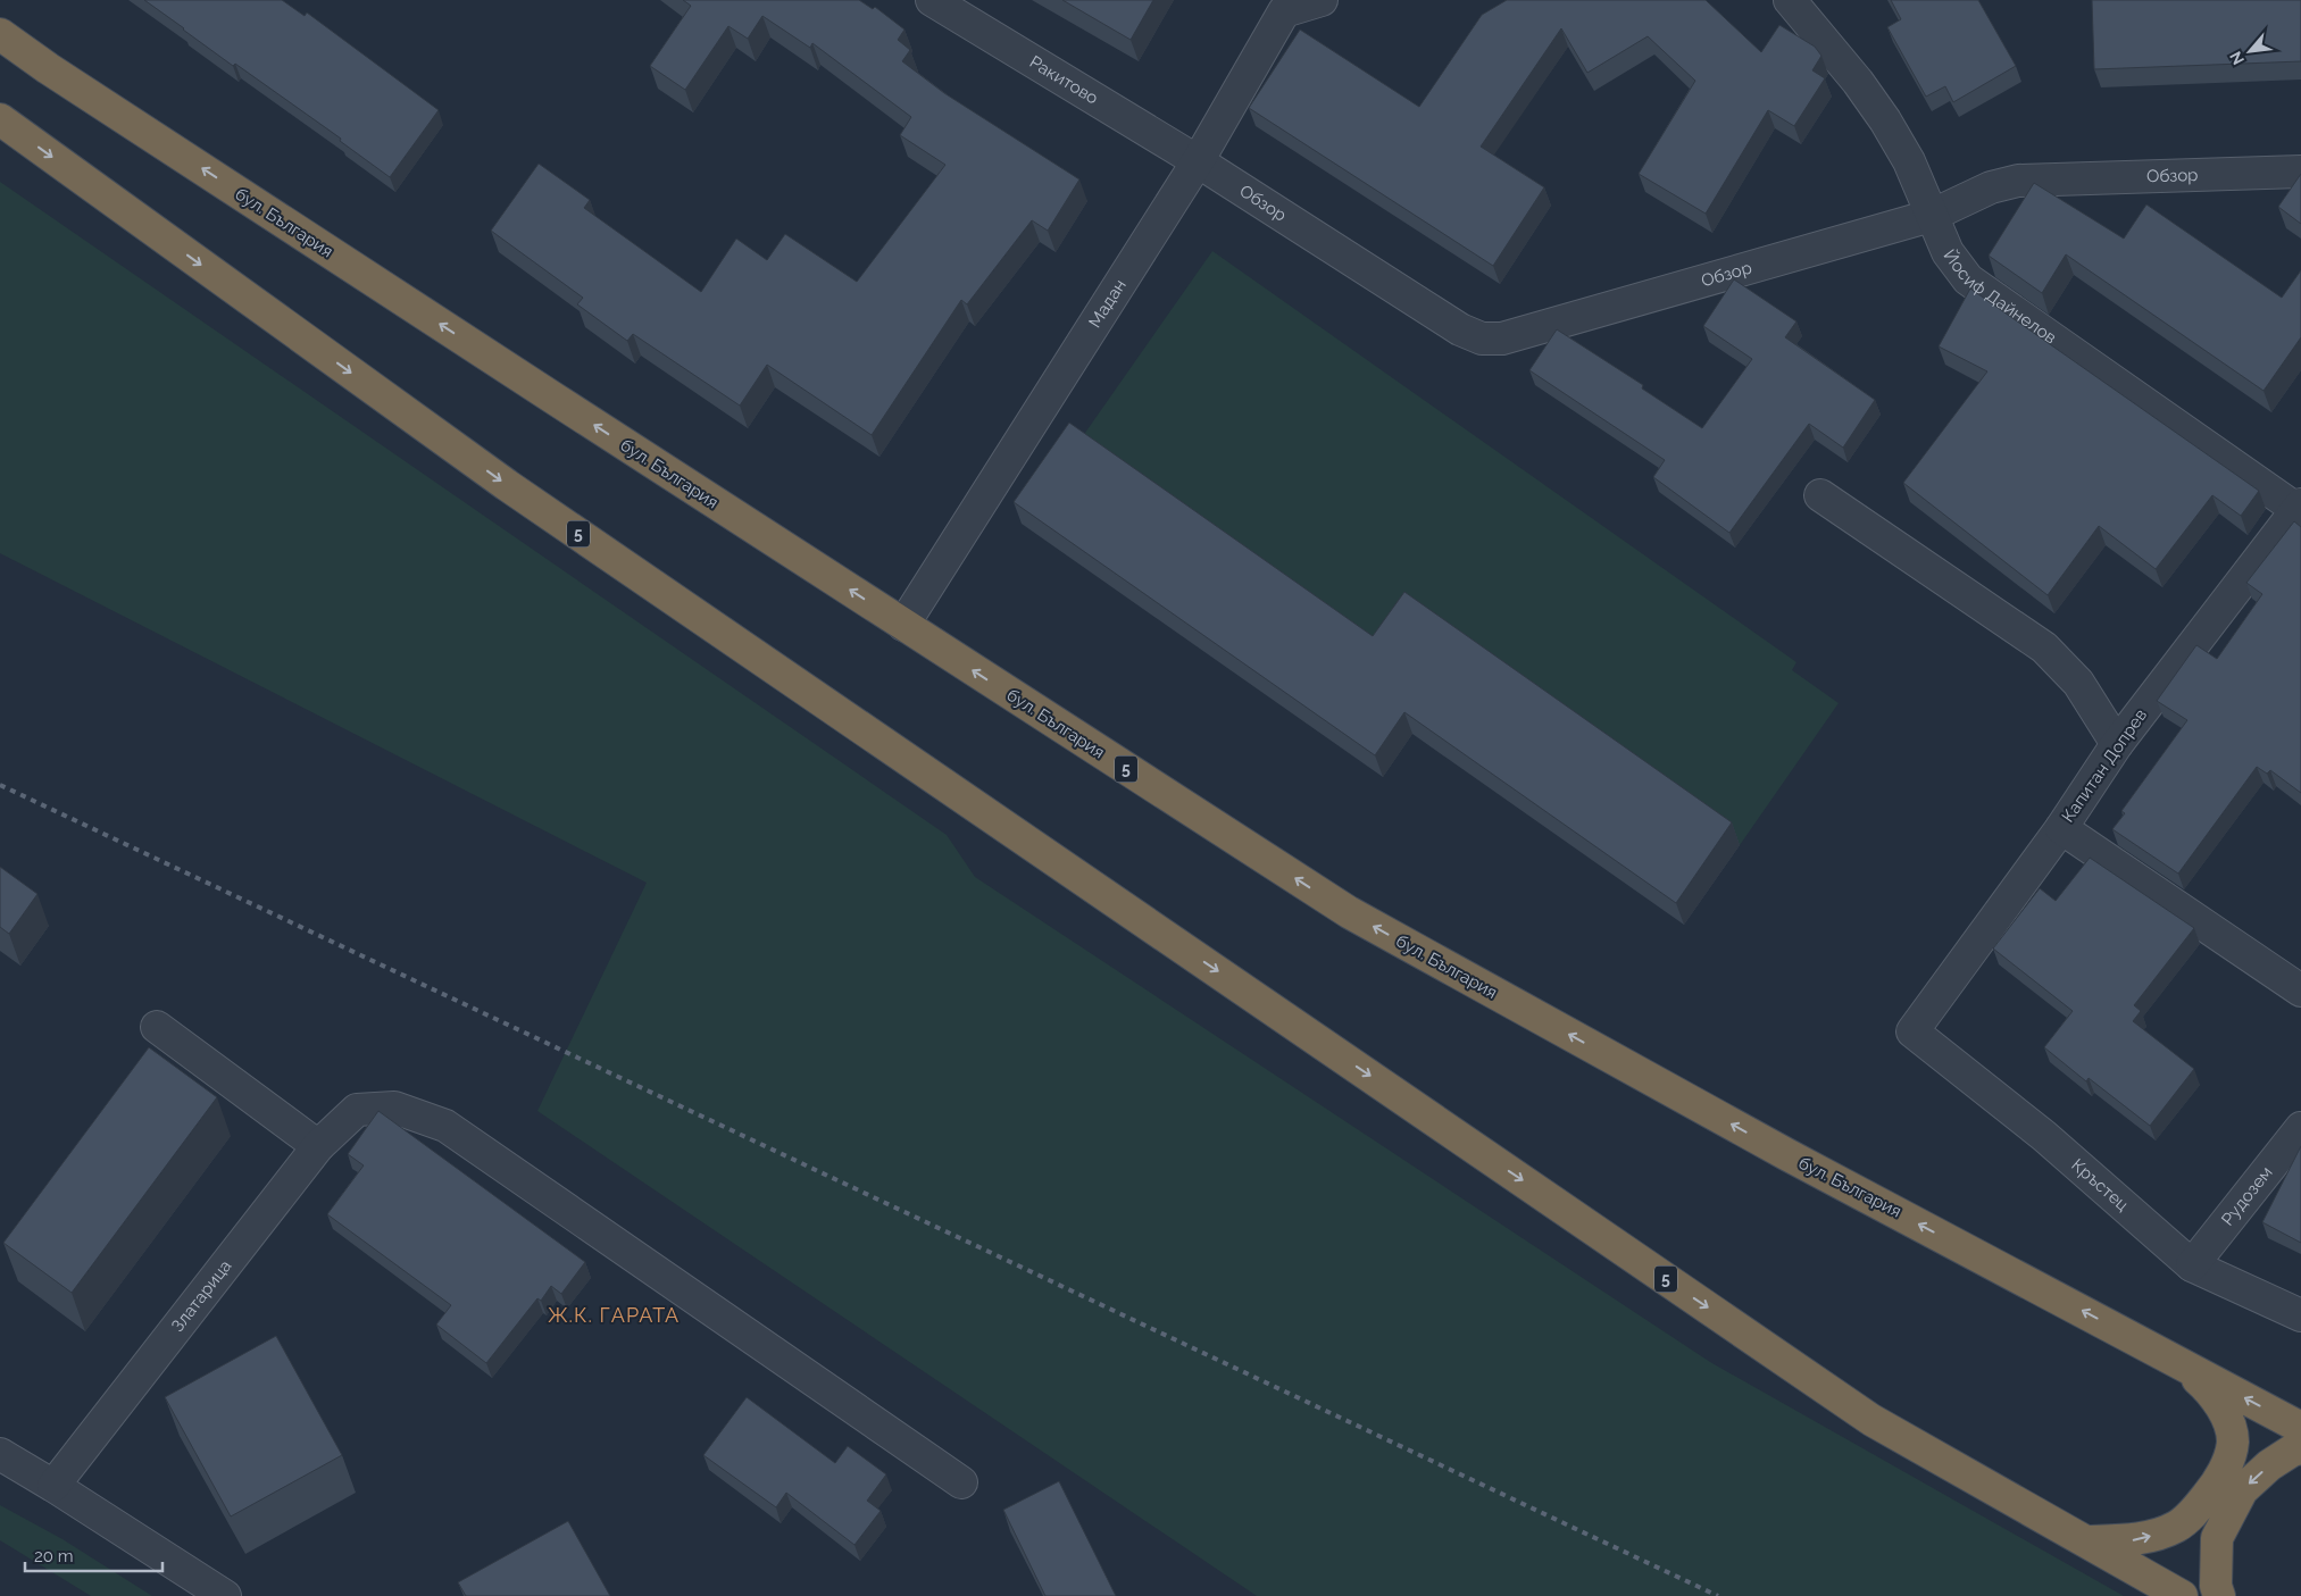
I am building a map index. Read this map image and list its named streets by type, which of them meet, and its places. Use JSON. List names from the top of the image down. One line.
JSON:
{"streets":{"highway":["бул. България","5"],"street":["Ракитово","Обзор","Йосиф Дайнелов","Мадан","Капитан Допрев","Кръстец","Рудозем","Златарица"]},"crossings":[["Ракитово","Обзор"],["Ракитово","Мадан"],["Обзор","Йосиф Дайнелов"],["Обзор","Мадан"],["бул. България","Мадан"],["Йосиф Дайнелов","Капитан Допрев"],["Капитан Допрев","Кръстец"],["Кръстец","Рудозем"]],"districts":["Ж.К. ГАРАТА"],"scale_bar":"20 m","north":"bottom left"}
